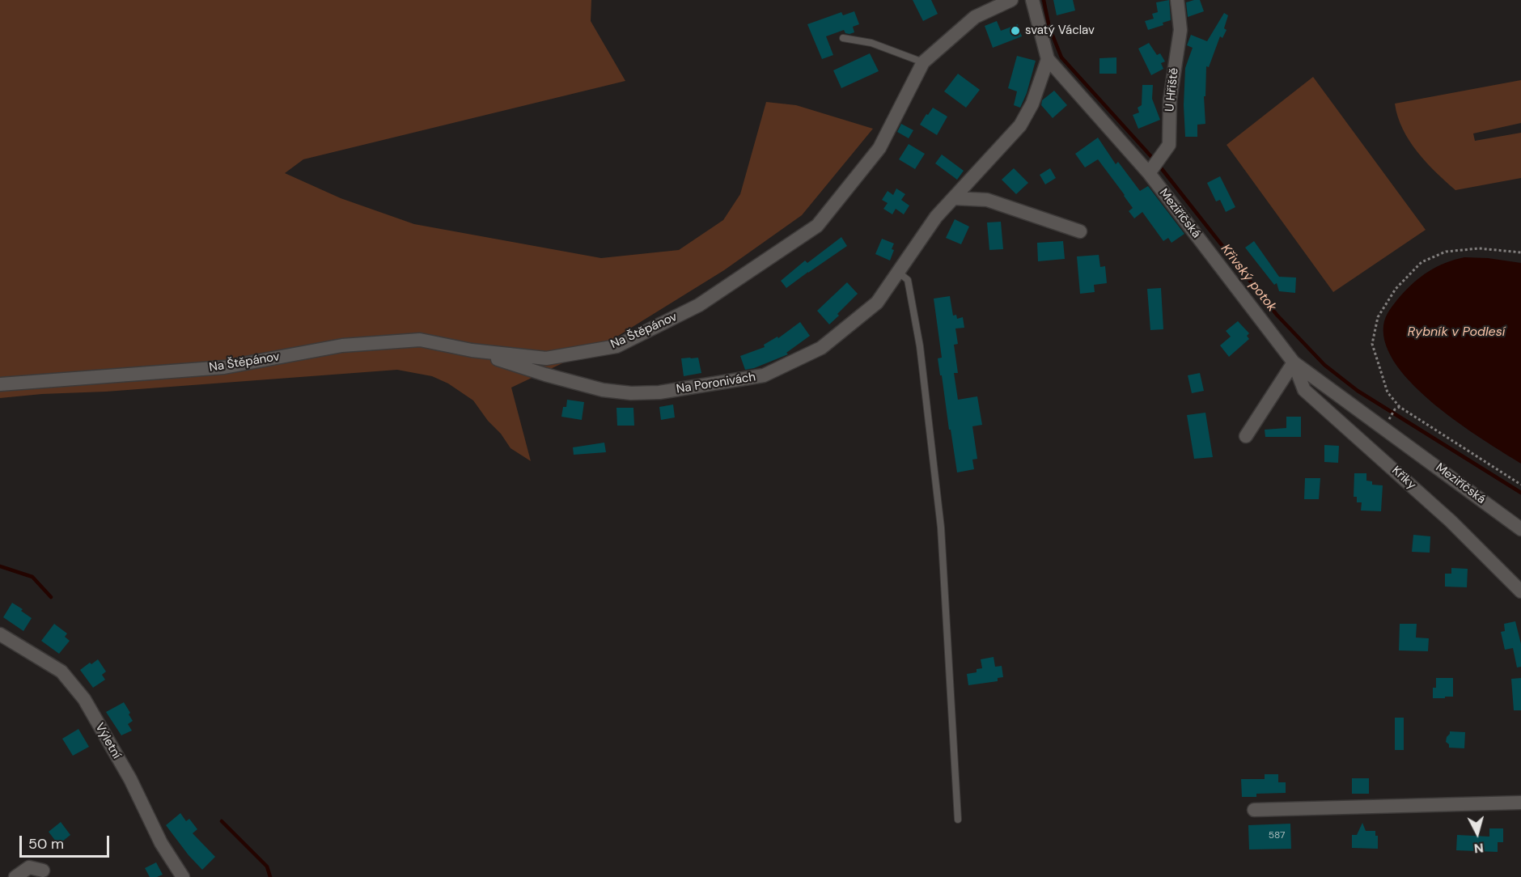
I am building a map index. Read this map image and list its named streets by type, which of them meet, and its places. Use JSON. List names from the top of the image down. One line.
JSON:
{"streets":{"street":["U Hřiště","Meziříčská","Na Štěpánov","Na Poronivách","Křiky","Výletní"]},"crossings":[["U Hřiště","Meziříčská"],["Meziříčská","Na Poronivách"],["Meziříčská","Křiky"],["Na Štěpánov","Na Poronivách"]],"water":["Křivský potok","Rybník v Podlesí"],"places":["svatý Václav"],"house_numbers":["587"],"scale_bar":"50 m","north":"bottom"}
